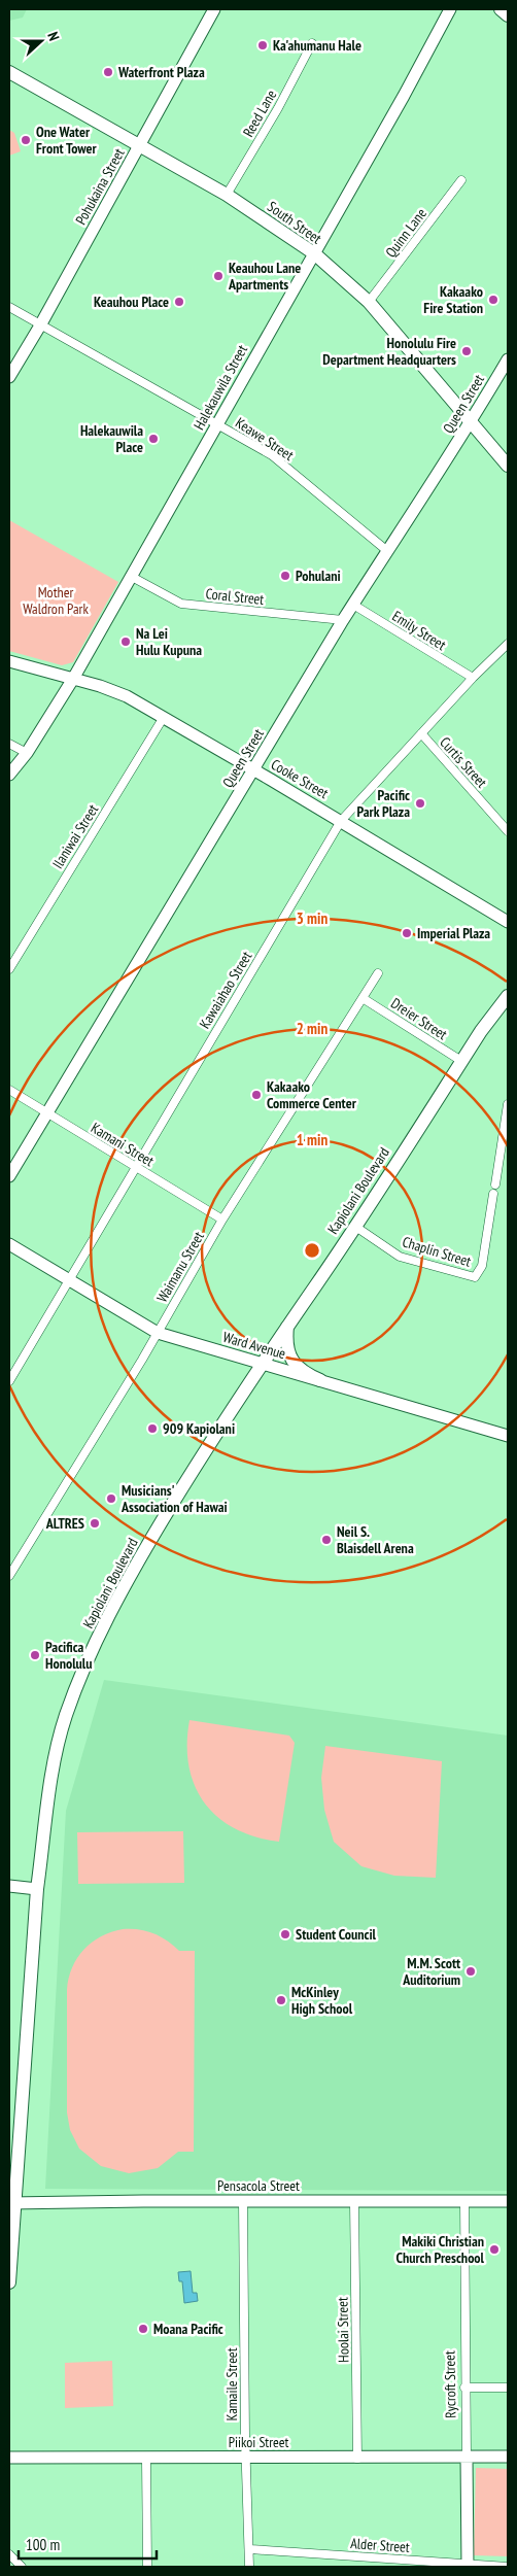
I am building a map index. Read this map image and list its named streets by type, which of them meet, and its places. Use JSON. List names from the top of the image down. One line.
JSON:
{"streets":{"main road":["South Street","Kapiolani Boulevard"],"street":["Reed Lane","Pohukaina Street","Quinn Lane","Halekauwila Street","Queen Street","Keawe Street","Coral Street","Emily Street","Curtis Street","Cooke Street","Ilaniwai Street","Kawaiahao Street","Dreier Street","Kamani Street","Chaplin Street","Waimanu Street","Ward Avenue","Pensacola Street","Hoolai Street","Kamaile Street","Rycroft Street","Piikoi Street","Alder Street"]},"crossings":[["Reed Lane","South Street"],["Pohukaina Street","South Street"],["Pohukaina Street","Keawe Street"],["South Street","Quinn Lane"],["South Street","Halekauwila Street"],["South Street","Queen Street"],["Halekauwila Street","Keawe Street"],["Halekauwila Street","Coral Street"],["Halekauwila Street","Cooke Street"],["Queen Street","Keawe Street"],["Queen Street","Coral Street"],["Queen Street","Emily Street"],["Queen Street","Cooke Street"],["Queen Street","Kamani Street"],["Emily Street","Kawaiahao Street"],["Curtis Street","Kawaiahao Street"],["Cooke Street","Ilaniwai Street"],["Cooke Street","Kawaiahao Street"],["Kawaiahao Street","Kamani Street"],["Kawaiahao Street","Ward Avenue"],["Dreier Street","Kapiolani Boulevard"],["Dreier Street","Waimanu Street"],["Kamani Street","Waimanu Street"],["Kapiolani Boulevard","Chaplin Street"],["Kapiolani Boulevard","Ward Avenue"],["Kapiolani Boulevard","Pensacola Street"],["Waimanu Street","Ward Avenue"],["Pensacola Street","Hoolai Street"],["Pensacola Street","Kamaile Street"],["Pensacola Street","Rycroft Street"],["Hoolai Street","Piikoi Street"],["Kamaile Street","Piikoi Street"],["Kamaile Street","Alder Street"],["Rycroft Street","Piikoi Street"],["Rycroft Street","Alder Street"]],"parks":["Mother Waldron Park"],"places":["Ka'ahumanu Hale","Waterfront Plaza","One Water Front Tower","Keauhou Lane Apartments","Kakaako Fire Station","Keauhou Place","Honolulu Fire Department Headquarters","Halekauwila Place","Pohulani","Na Lei Hulu Kupuna","Pacific Park Plaza","Imperial Plaza","Kakaako Commerce Center","909 Kapiolani","Musicians' Association of Hawai","ALTRES","Neil S. Blaisdell Arena","Pacifica Honolulu","Student Council","M.M. Scott Auditorium","McKinley High School","Makiki Christian Church Preschool","Moana Pacific"],"scale_bar":"100 m","north":"right","rings":["3 min","2 min","1 min"]}
